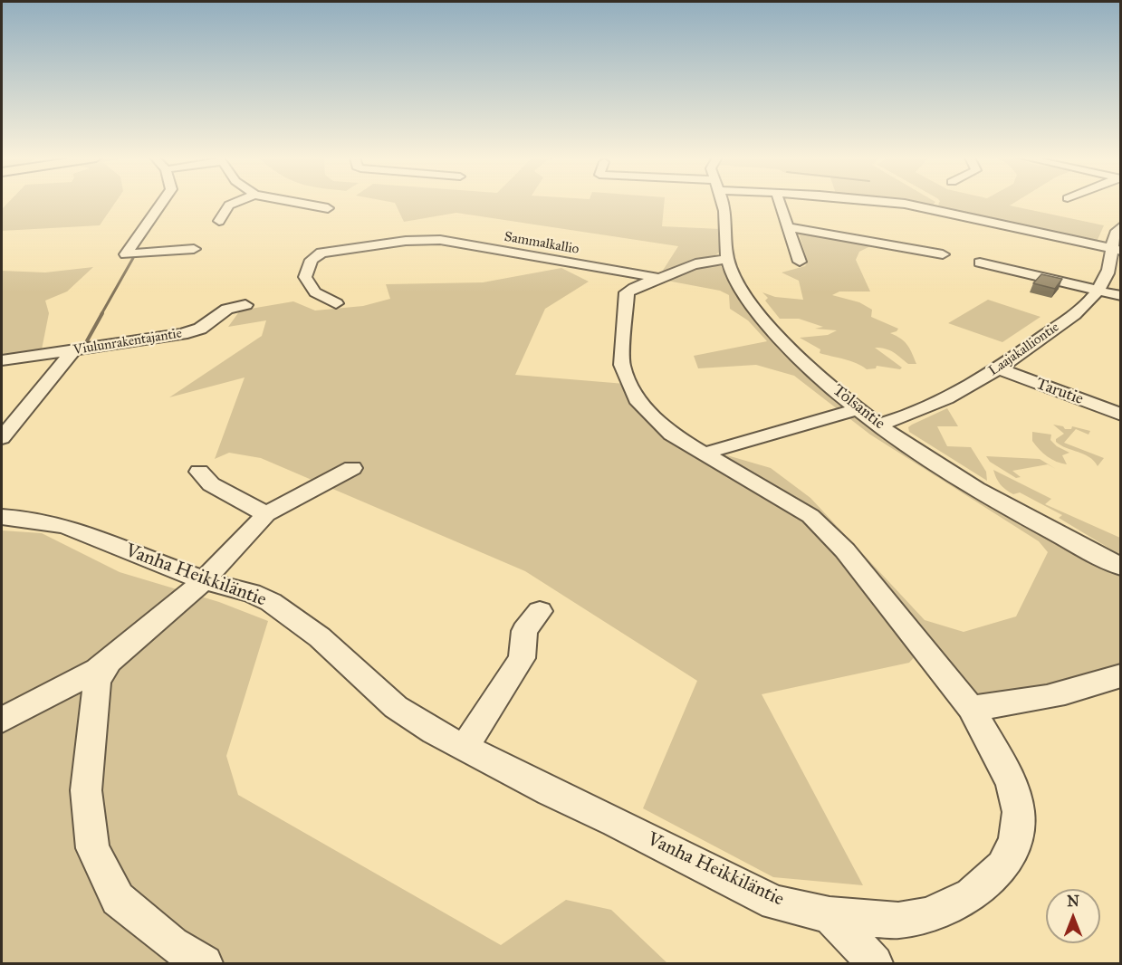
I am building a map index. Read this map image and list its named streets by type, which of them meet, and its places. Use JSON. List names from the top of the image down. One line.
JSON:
{"streets":{"street":["Sammalkallio","Viulunrakentajantie","Laajakalliontie","Tarutie","Tolsantie","Vanha Heikkiläntie"]},"crossings":[["Sammalkallio","Vanha Heikkiläntie"],["Laajakalliontie","Tarutie"],["Laajakalliontie","Tolsantie"],["Tolsantie","Vanha Heikkiläntie"]],"north":"top"}
